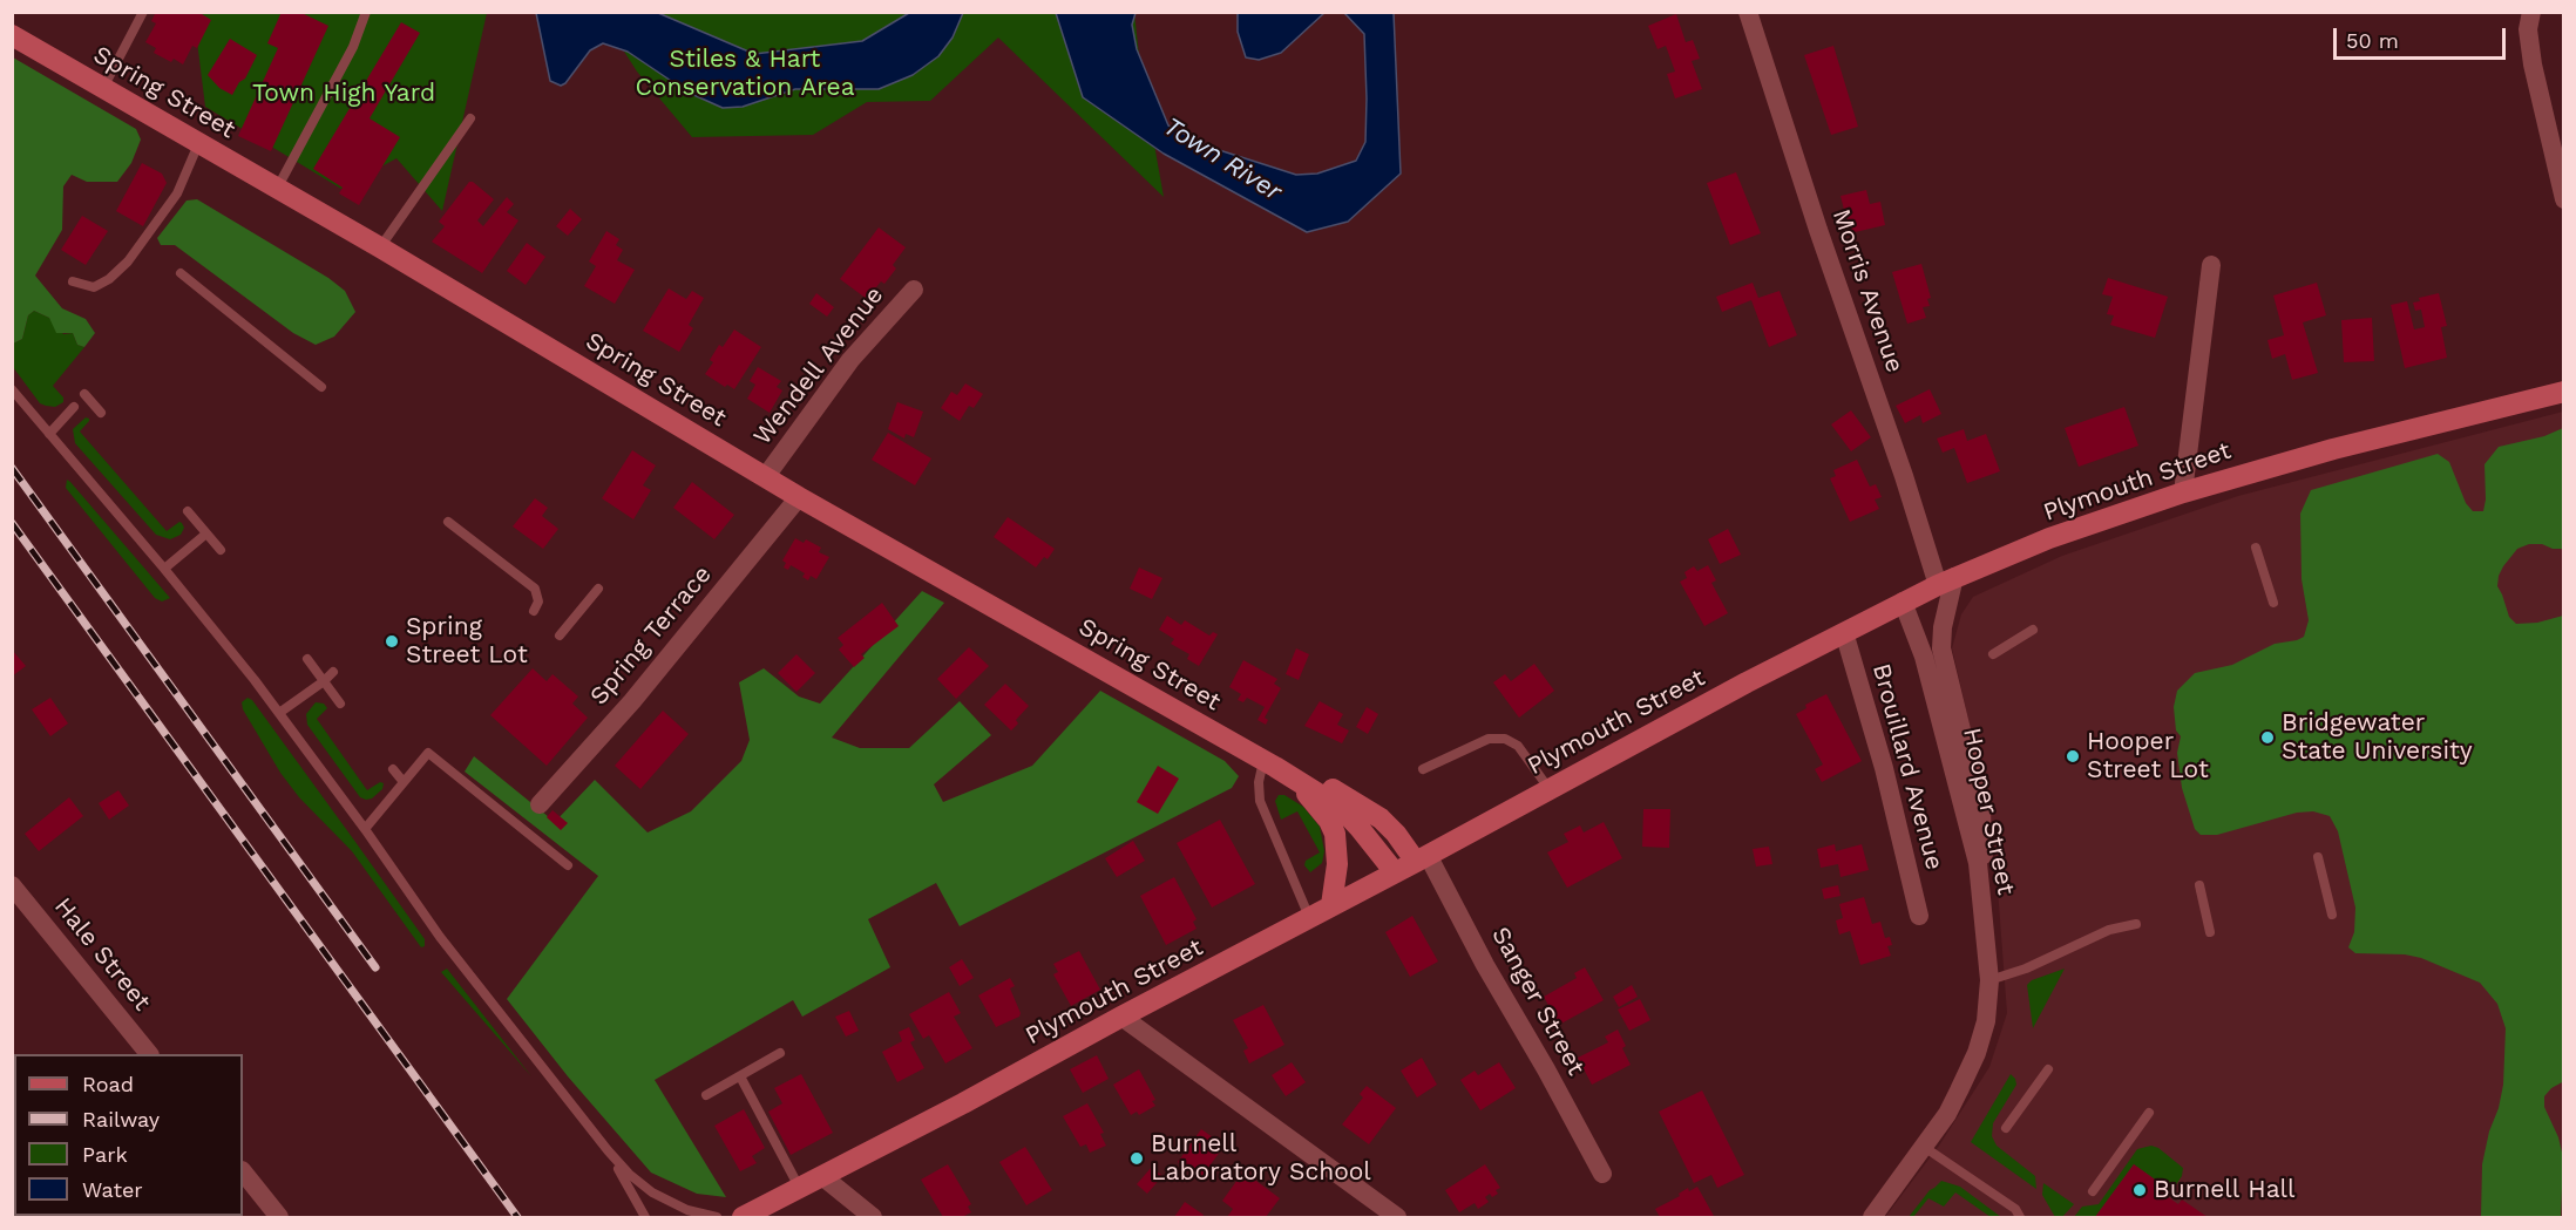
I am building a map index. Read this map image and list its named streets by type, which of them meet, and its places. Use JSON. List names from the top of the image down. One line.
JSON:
{"streets":{"main road":["Spring Street","Plymouth Street"],"street":["Morris Avenue","Wendell Avenue","Spring Terrace","Brouillard Avenue","Hooper Street","Hale Street","Sanger Street"]},"crossings":[["Spring Street","Wendell Avenue"],["Spring Street","Plymouth Street"],["Spring Street","Spring Terrace"],["Spring Street","Sanger Street"],["Morris Avenue","Plymouth Street"],["Plymouth Street","Brouillard Avenue"],["Plymouth Street","Hooper Street"],["Plymouth Street","Sanger Street"]],"water":["Town River"],"parks":["Stiles & Hart Conservation Area","Town High Yard"],"places":["Spring Street Lot","Bridgewater State University","Hooper Street Lot","Burnell Laboratory School","Burnell Hall"],"legend":["Road","Railway","Park","Water"],"scale_bar":"50 m"}
